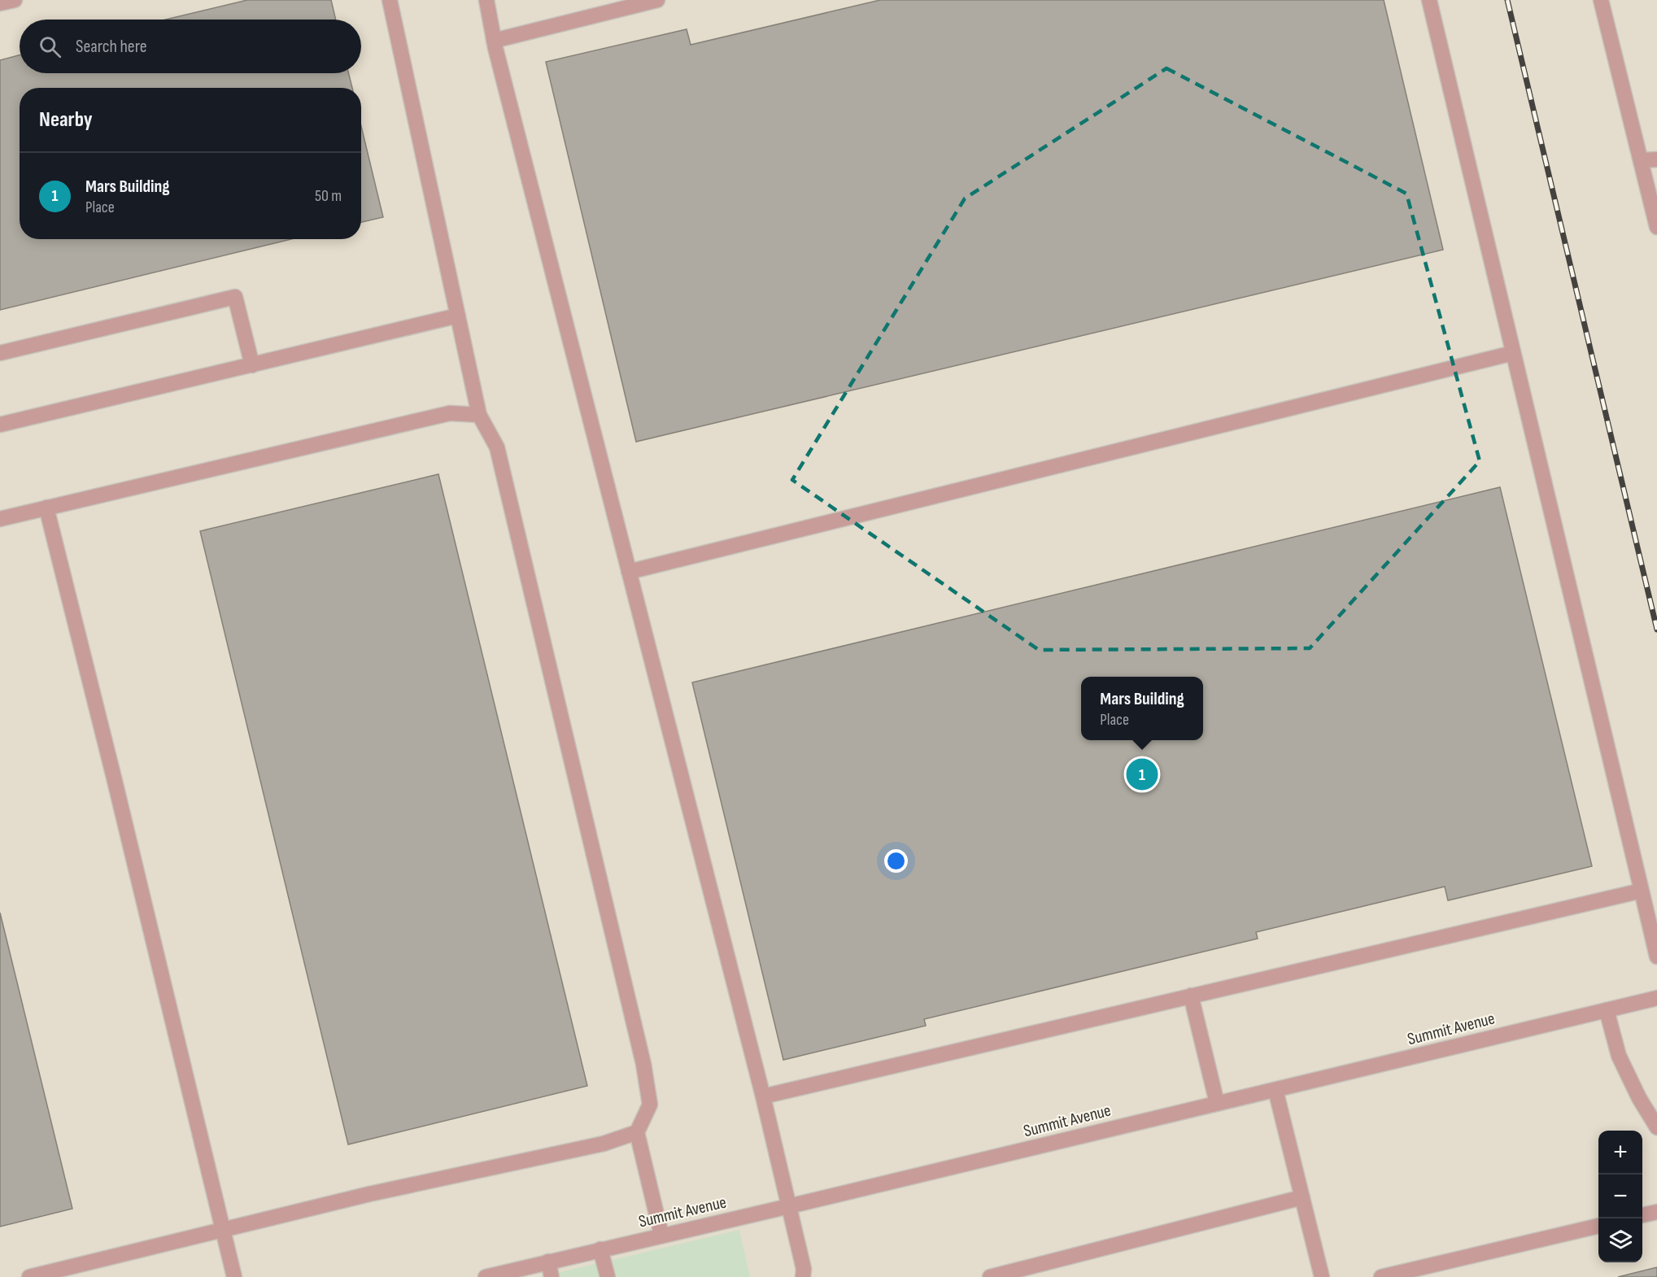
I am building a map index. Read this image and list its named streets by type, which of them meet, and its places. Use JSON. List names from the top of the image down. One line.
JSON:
{"streets":{"street":["Summit Avenue"]},"page":{"search":"Search here","heading":"Nearby","list":[{"mark":"1","name":"Mars Building","note":"Place","value":"50 m"}],"popup":["Mars Building","Place"],"pins":"1","map_buttons":["+","−"]}}
